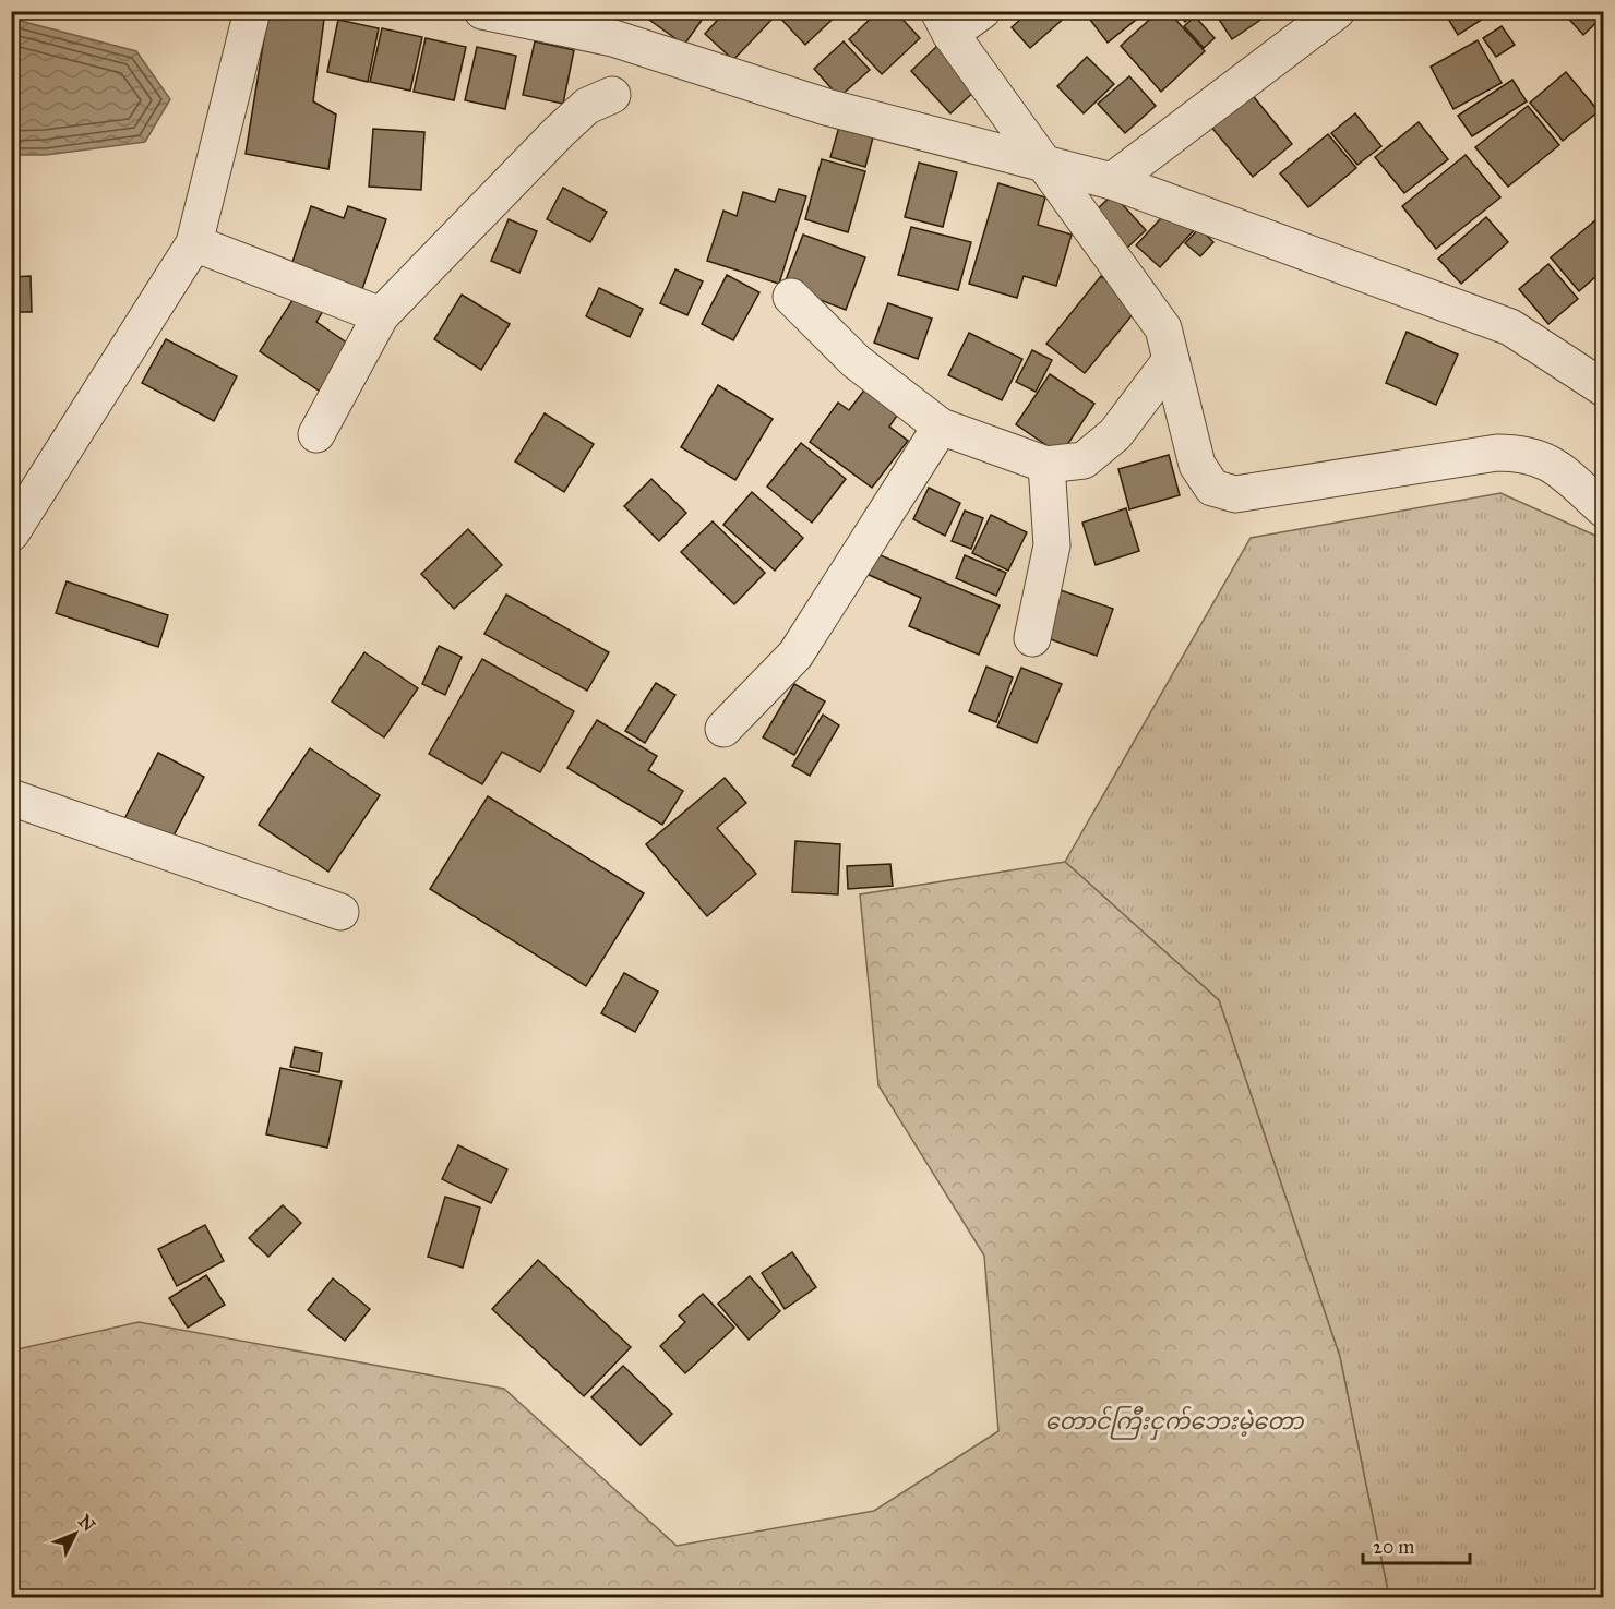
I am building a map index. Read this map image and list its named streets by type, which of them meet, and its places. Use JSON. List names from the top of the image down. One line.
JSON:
{"parks":["တောင်ကြီးငှက်ဘေးမဲ့တော"],"scale_bar":"20 m","north":"top right"}
